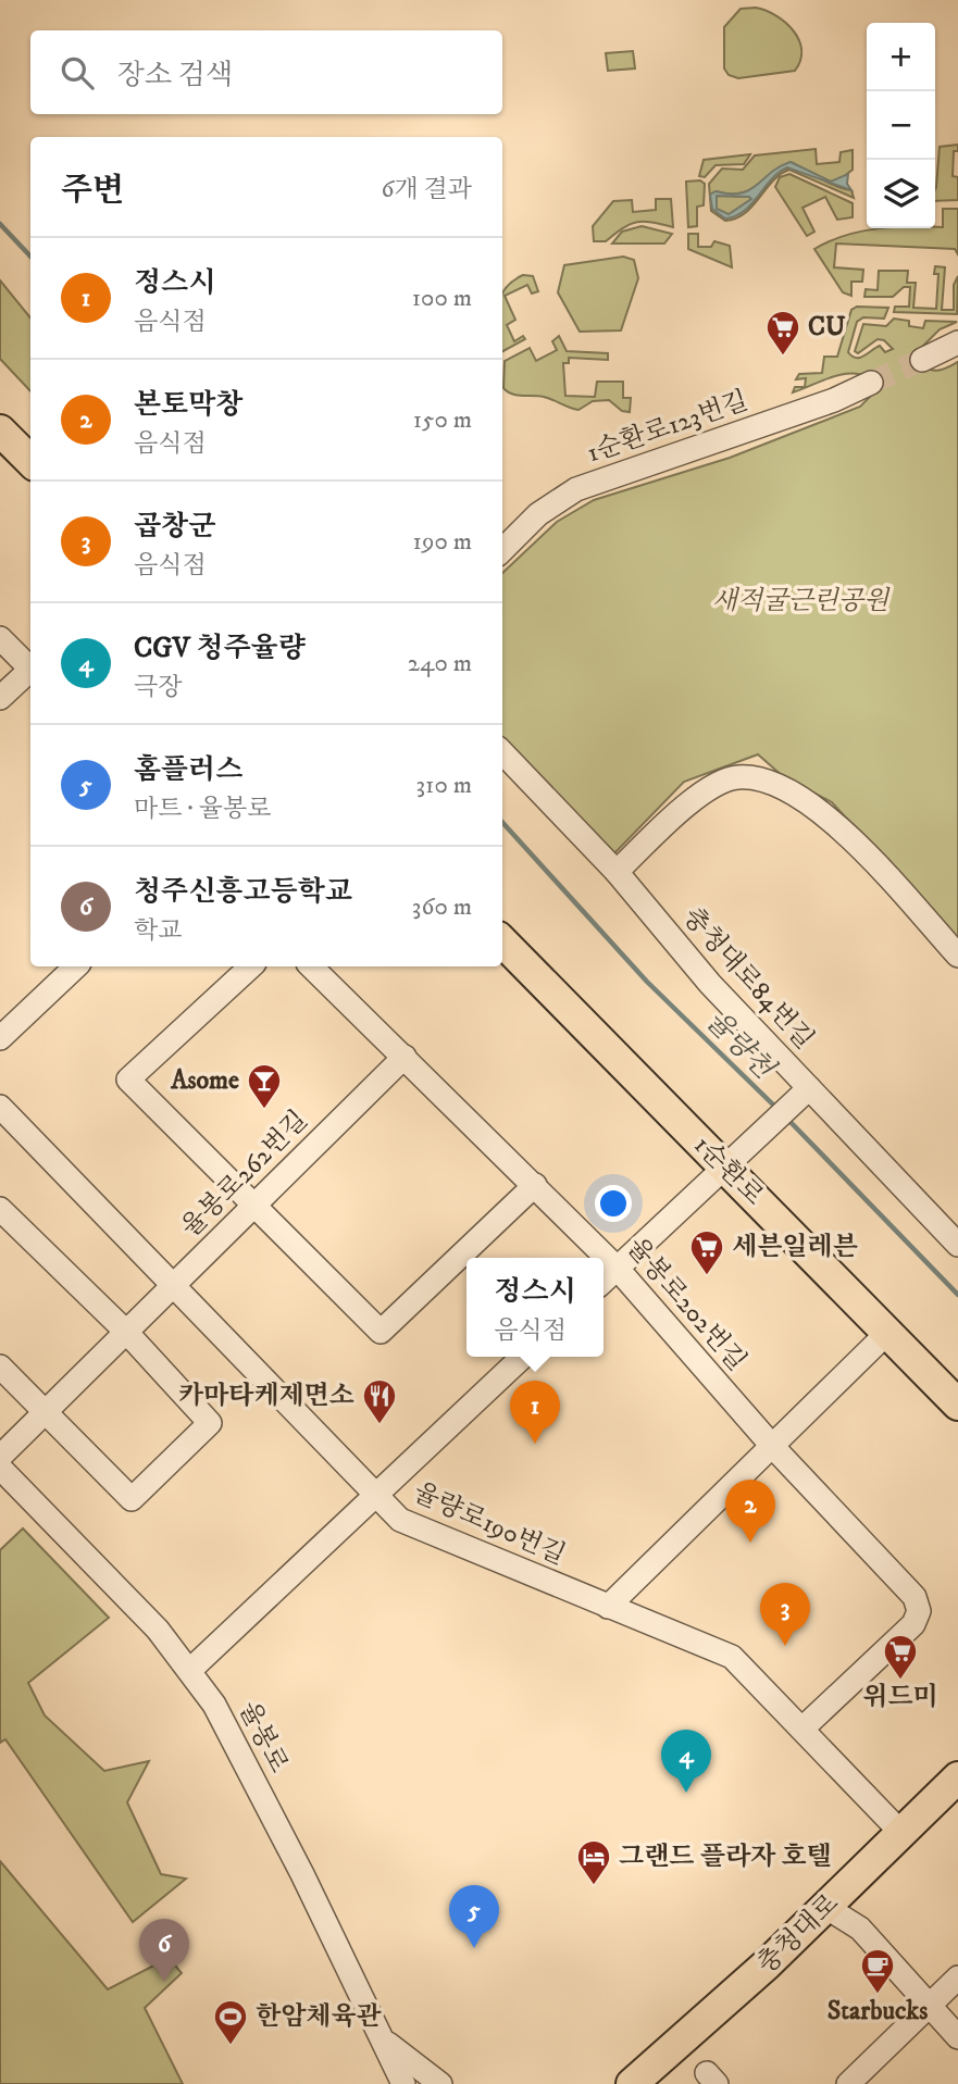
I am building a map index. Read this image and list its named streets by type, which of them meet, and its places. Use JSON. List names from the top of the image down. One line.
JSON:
{"streets":{"main road":["1순환로","충청대로"],"street":["1순환로123번길","충청대로84번길","율봉로262번길","율봉로202번길","율량로190번길","율봉로"]},"crossings":[["율봉로262번길","율봉로202번길"],["율봉로262번길","율량로190번길"],["율봉로202번길","율량로190번길"],["율량로190번길","충청대로"]],"water":["율량천"],"parks":["새적굴근린공원"],"places":{"supermarket":["CU","세븐일레븐","위드미"],"bar":["Asome"],"restaurant":["카마타케제면소"],"hotel":["그랜드 플라자 호텔"],"cafe":["Starbucks"],"sports":["한암체육관"]},"page":{"map_buttons":["+","−"],"search":"장소 검색","heading":["주변","6개 결과"],"list":[{"mark":"1","name":"정스시","note":"음식점","value":"100 m"},{"mark":"2","name":"본토막창","note":"음식점","value":"150 m"},{"mark":"3","name":"곱창군","note":"음식점","value":"190 m"},{"mark":"4","name":"CGV 청주율량","note":"극장","value":"240 m"},{"mark":"5","name":"홈플러스","note":"마트 · 율봉로","value":"310 m"},{"mark":"6","name":"청주신흥고등학교","note":"학교","value":"360 m"}],"popup":["정스시","음식점"],"pins":["1","2","3","4","5","6"]}}
